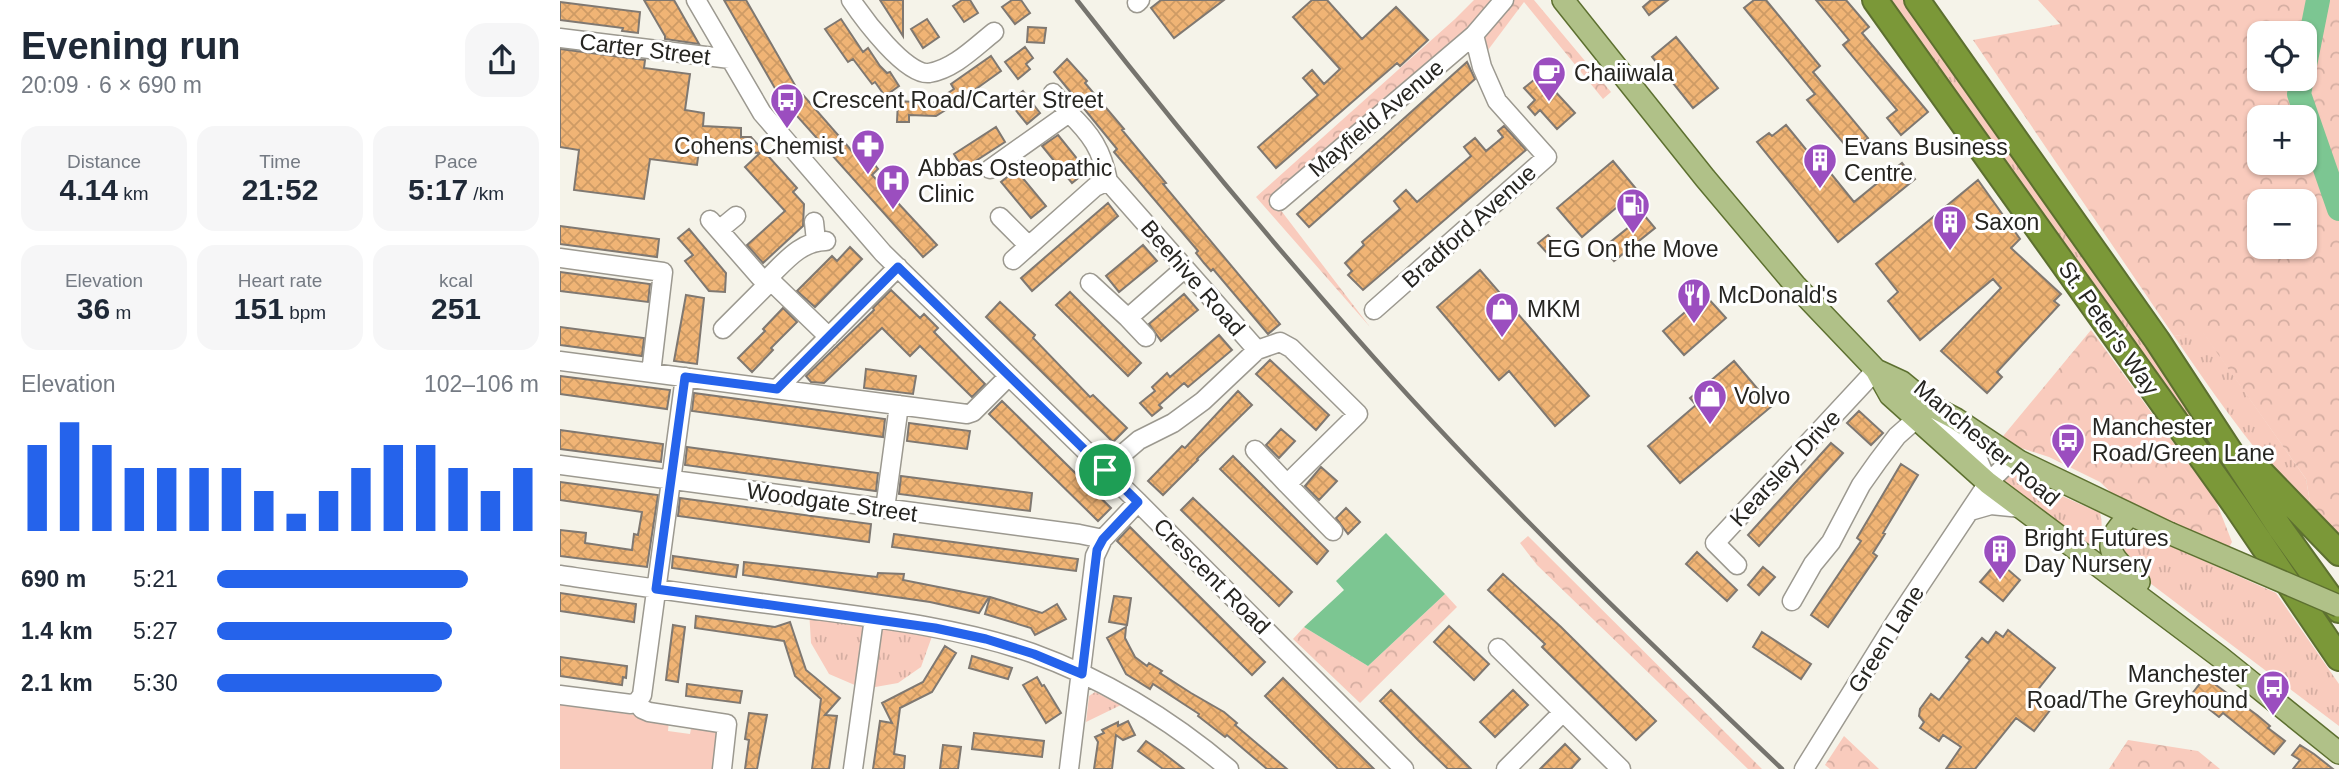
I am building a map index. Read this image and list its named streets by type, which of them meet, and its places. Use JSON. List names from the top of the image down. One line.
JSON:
{"streets":{"highway":["St. Peter's Way"],"main road":["Manchester Road"],"street":["Carter Street","Mayfield Avenue","Bradford Avenue","Beehive Road","Kearsley Drive","Woodgate Street","Crescent Road","Green Lane"]},"crossings":[["Carter Street","Crescent Road"],["Mayfield Avenue","Bradford Avenue"],["St. Peter's Way","Manchester Road"],["Manchester Road","Kearsley Drive"],["Manchester Road","Green Lane"]],"places":{"cafe":["Chaiiwala"],"bus stop":["Crescent Road/Carter Street","Manchester Road/Green Lane","Manchester Road/The Greyhound"],"pharmacy":["Cohens Chemist"],"building":["Evans Business Centre","Saxon","Bright Futures Day Nursery"],"hospital":["Abbas Osteopathic Clinic"],"fuel station":["EG On the Move"],"restaurant":["McDonald's"],"shop":["MKM","Volvo"]},"page":{"heading":["Evening run","20:09 · 6 × 690 m"],"map_buttons":["+","−"],"stats":[["Distance","4.14 km"],["Time","21:52"],["Pace","5:17 /km"],["Elevation","36 m"],["Heart rate","151 bpm"],["kcal","251"]],"chart":["Elevation","102–106 m"],"list":[{"name":"690 m","note":"5:21"},{"name":"1.4 km","note":"5:27"},{"name":"2.1 km","note":"5:30"}]}}
